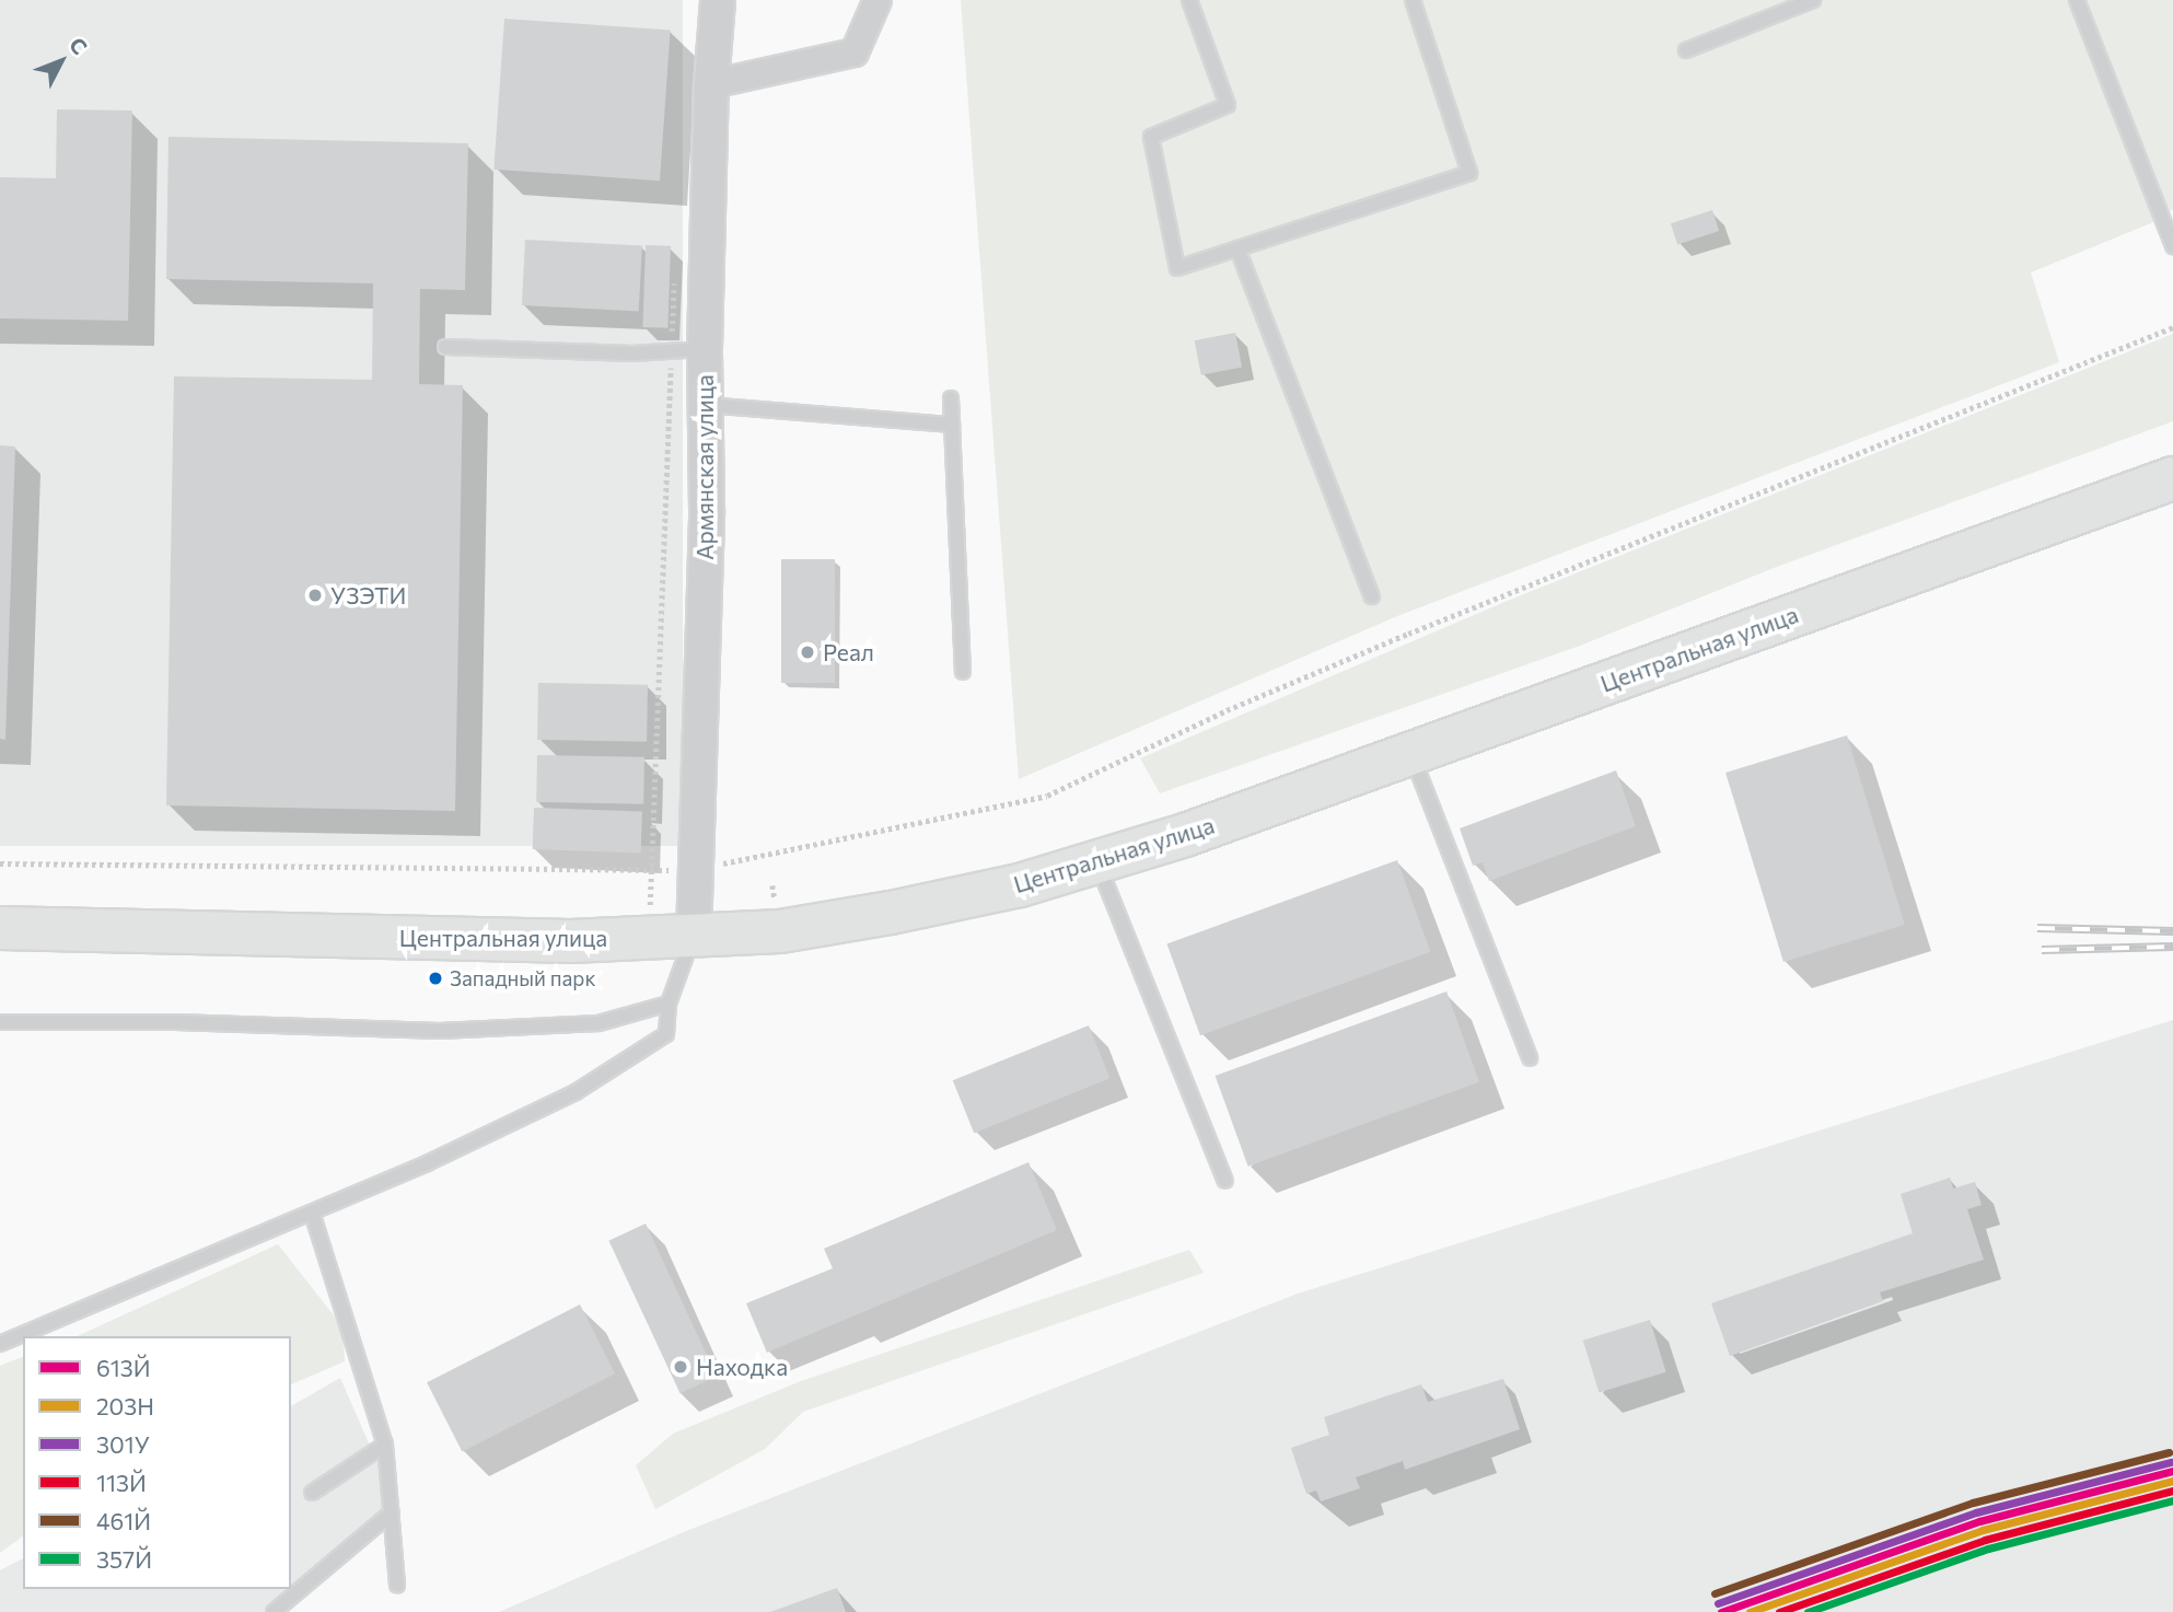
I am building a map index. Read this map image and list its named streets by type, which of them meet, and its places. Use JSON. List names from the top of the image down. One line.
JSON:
{"streets":{"main road":["Центральная улица"],"street":["Армянская улица"]},"crossings":[["Армянская улица","Центральная улица"]],"places":["УЗЭТИ","Реал","Западный парк","Находка"],"lines":["transit line 461Й","transit line 301У","transit line 613Й","transit line 203Н","transit line 113Й","transit line 357Й"],"legend":["613Й","203Н","301У","113Й","461Й","357Й"],"north":"top right"}
